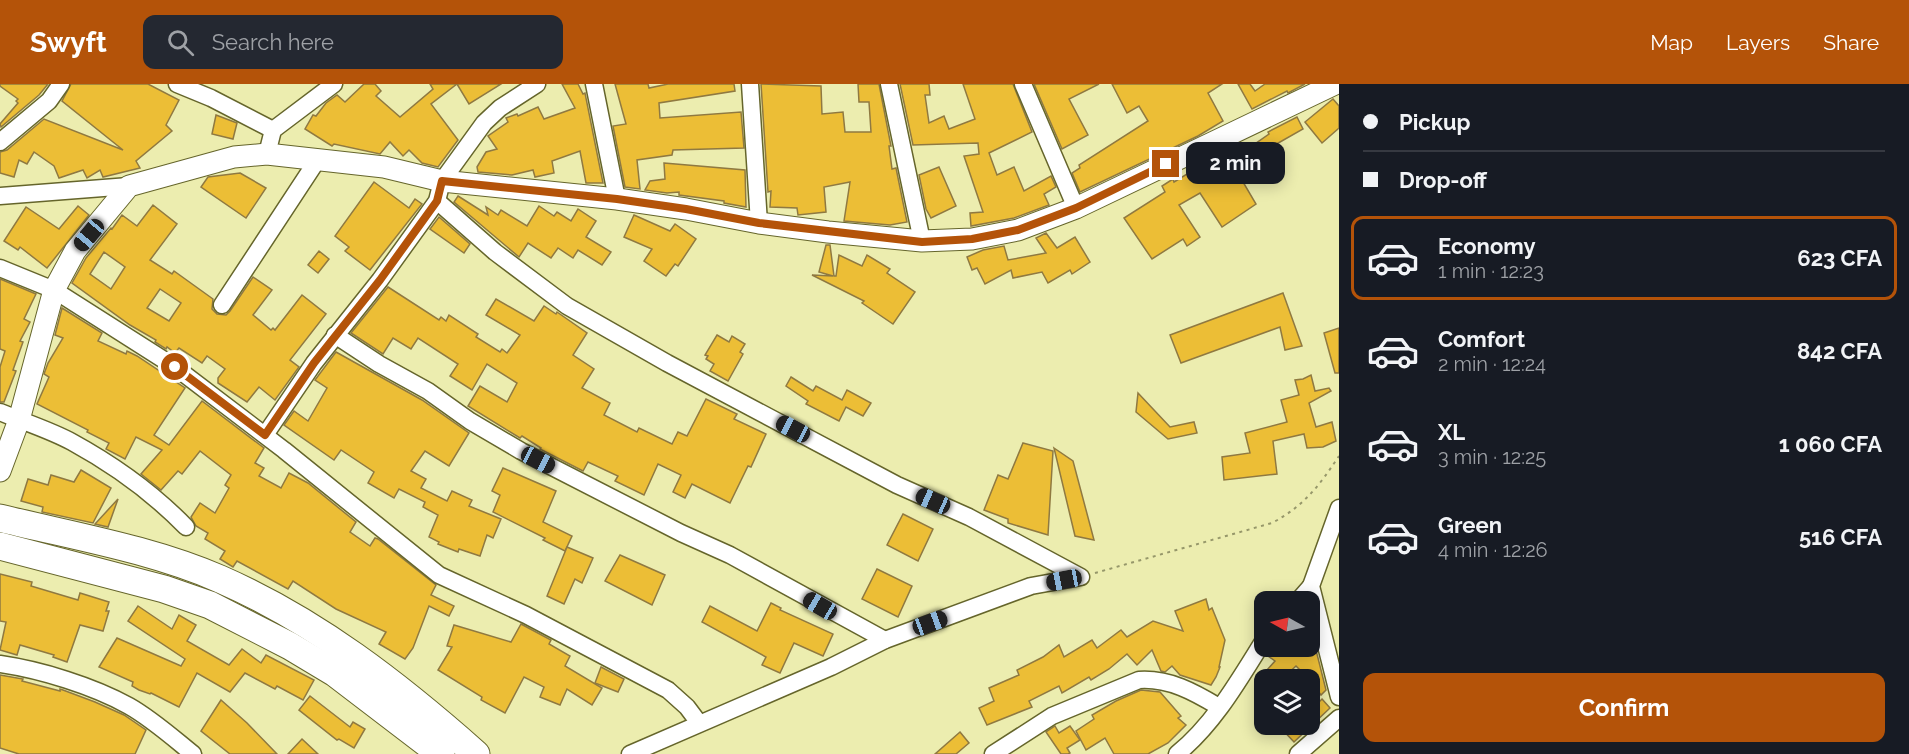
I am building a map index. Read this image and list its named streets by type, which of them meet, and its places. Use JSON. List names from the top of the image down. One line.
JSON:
{"north":"left","page":{"header":"Swyft","search":"Search here","nav":["Map","Layers","Share"],"banner":["Pickup","Drop-off"],"bubble":"2 min","list":[{"name":"Economy","note":"1 min · 12:23","value":"623 CFA"},{"name":"Comfort","note":"2 min · 12:24","value":"842 CFA"},{"name":"XL","note":"3 min · 12:25","value":"1 060 CFA"},{"name":"Green","note":"4 min · 12:26","value":"516 CFA"}],"buttons":"Confirm"}}
